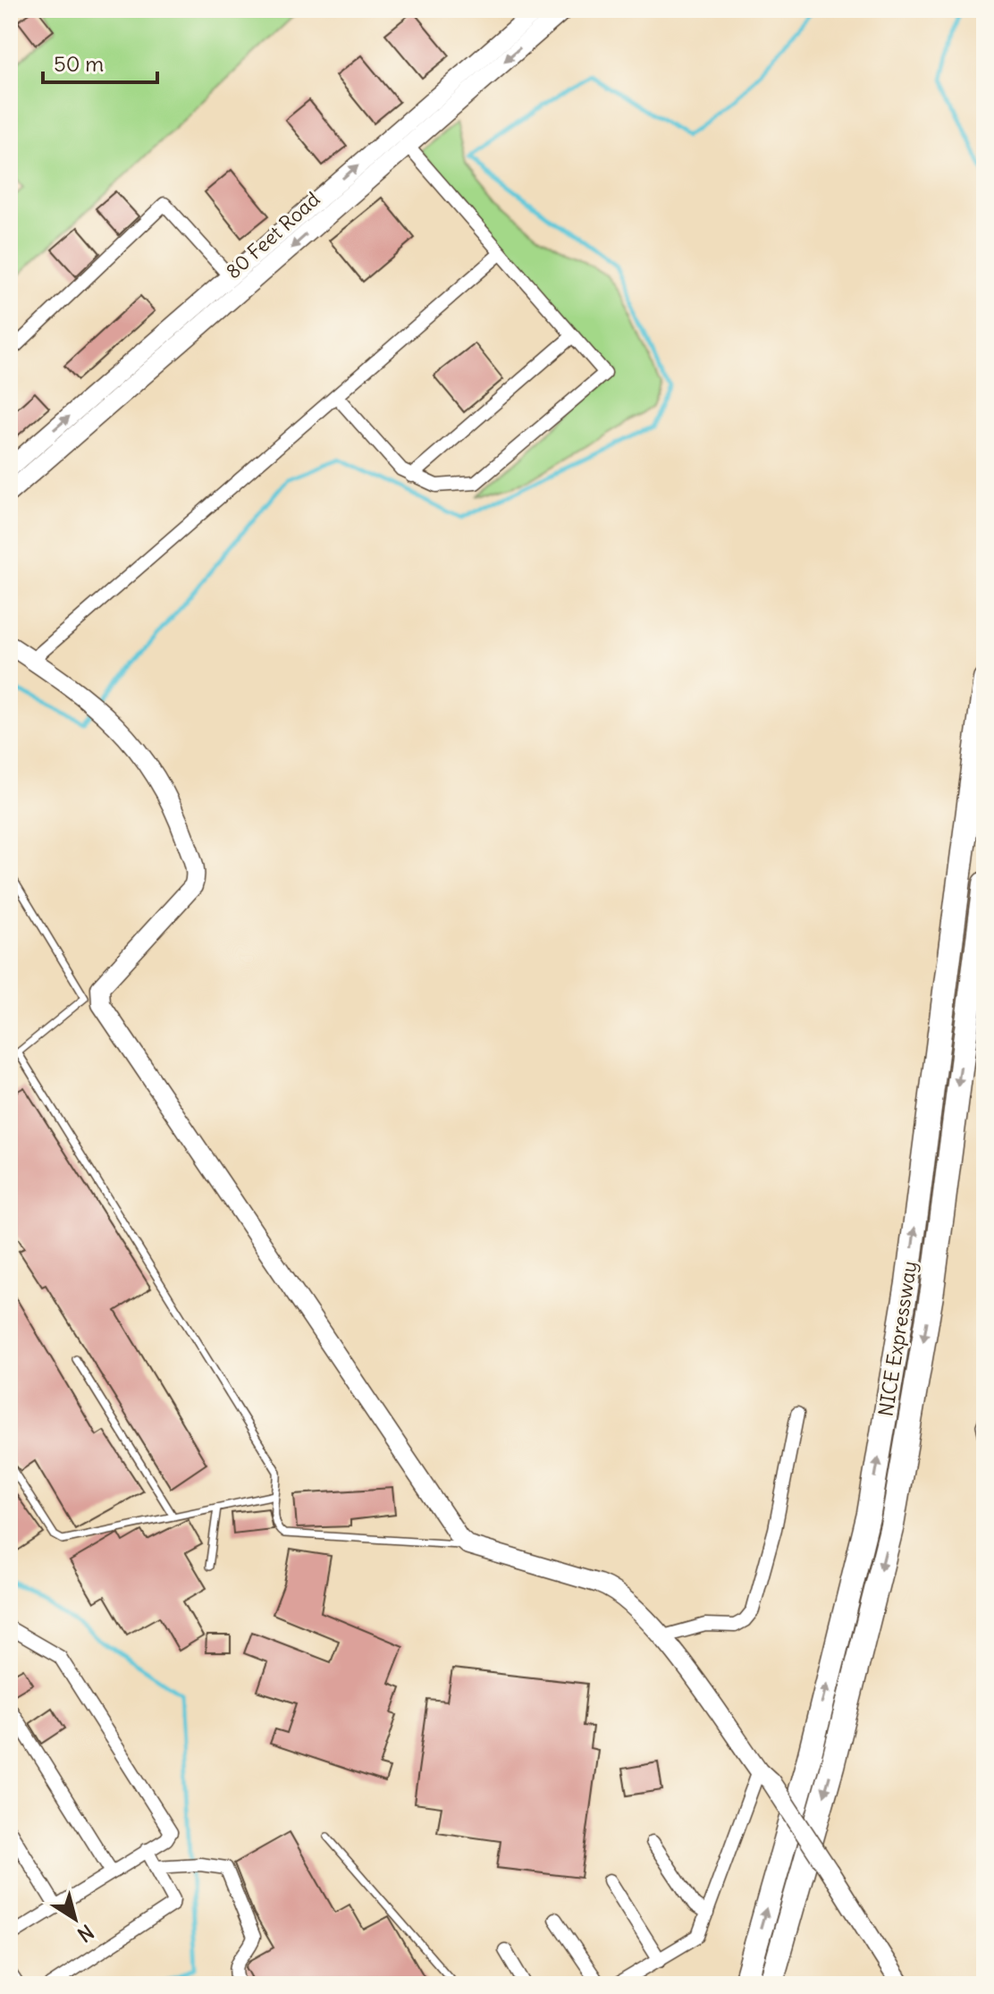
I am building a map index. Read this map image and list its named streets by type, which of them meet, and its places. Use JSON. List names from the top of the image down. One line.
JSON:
{"streets":{"highway":["NICE Expressway"],"street":["80 Feet Road"]},"scale_bar":"50 m","north":"bottom right"}
